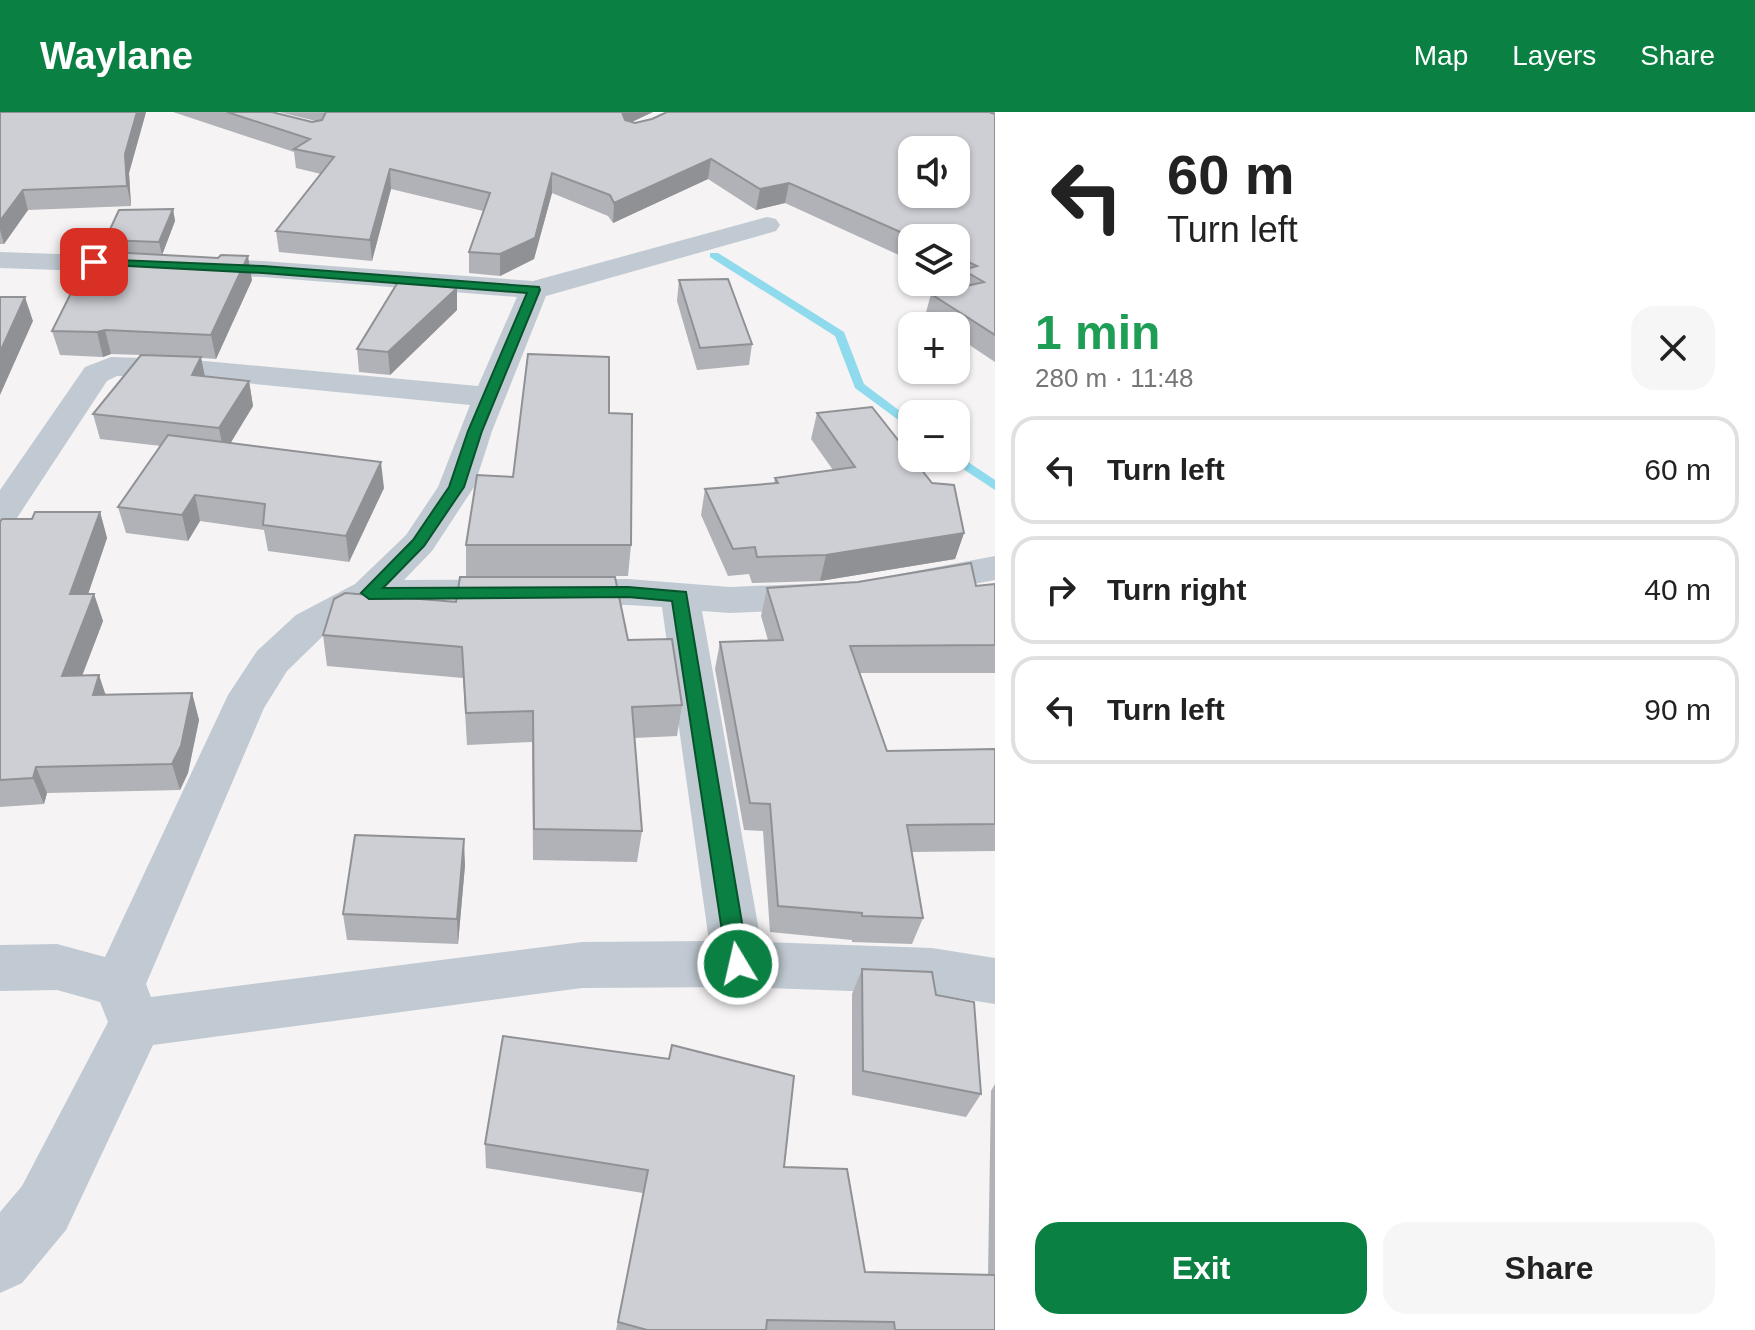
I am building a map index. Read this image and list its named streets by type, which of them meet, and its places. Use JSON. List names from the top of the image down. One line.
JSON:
{"page":{"header":"Waylane","nav":["Map","Layers","Share"],"turn":["60 m","Turn left"],"map_buttons":["+","−"],"heading":["1 min","280 m · 11:48"],"list":[{"name":"Turn left","value":"60 m"},{"name":"Turn right","value":"40 m"},{"name":"Turn left","value":"90 m"}],"buttons":["Exit","Share"]}}
